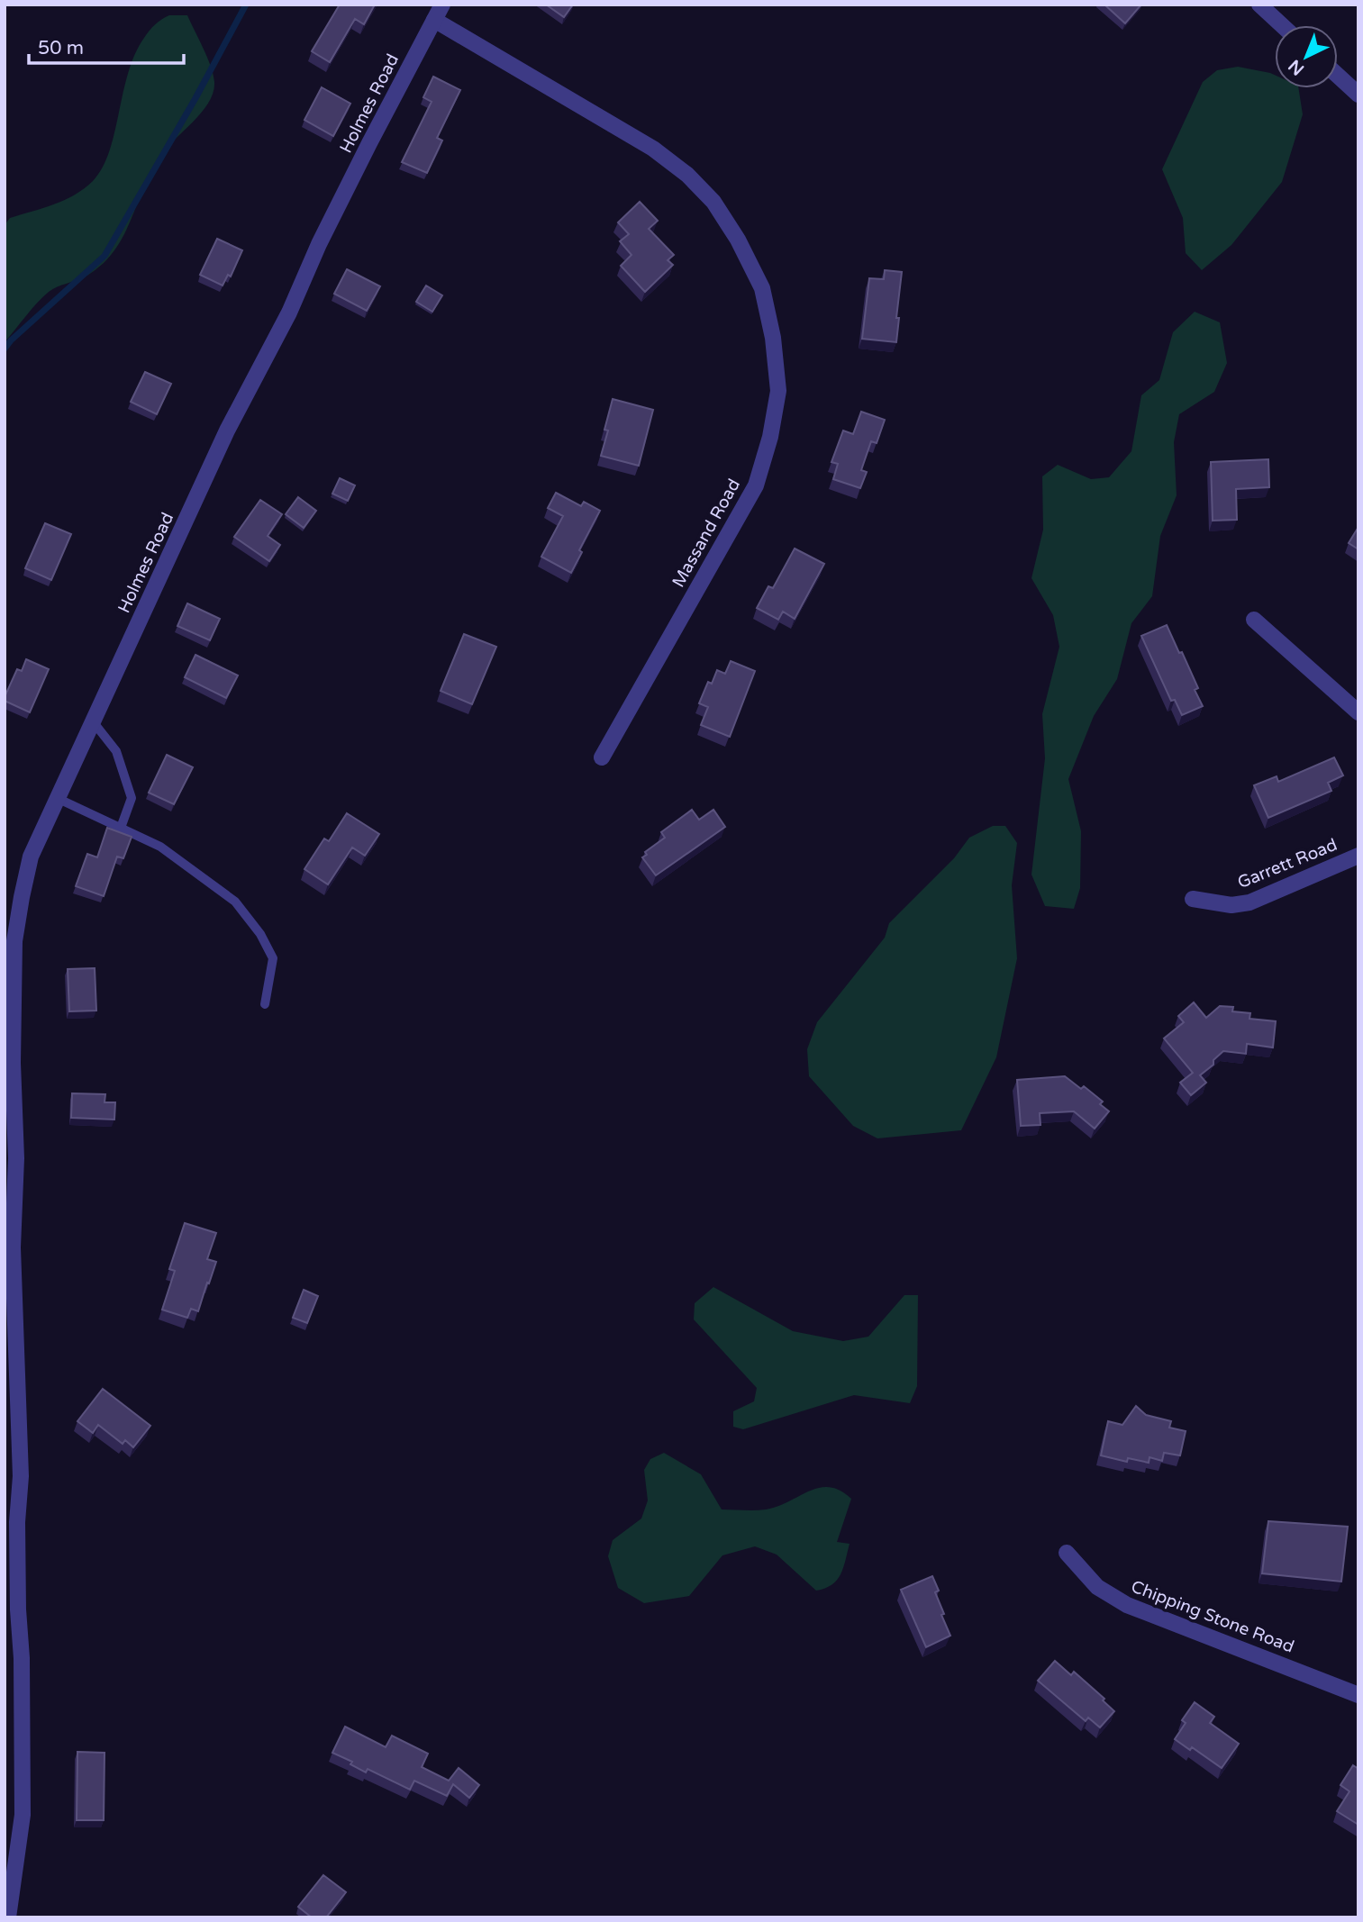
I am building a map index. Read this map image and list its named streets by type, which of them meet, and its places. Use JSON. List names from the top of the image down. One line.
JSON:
{"streets":{"street":["Holmes Road","Massand Road","Garrett Road","Chipping Stone Road"]},"crossings":[["Holmes Road","Massand Road"]],"scale_bar":"50 m","north":"bottom left"}
